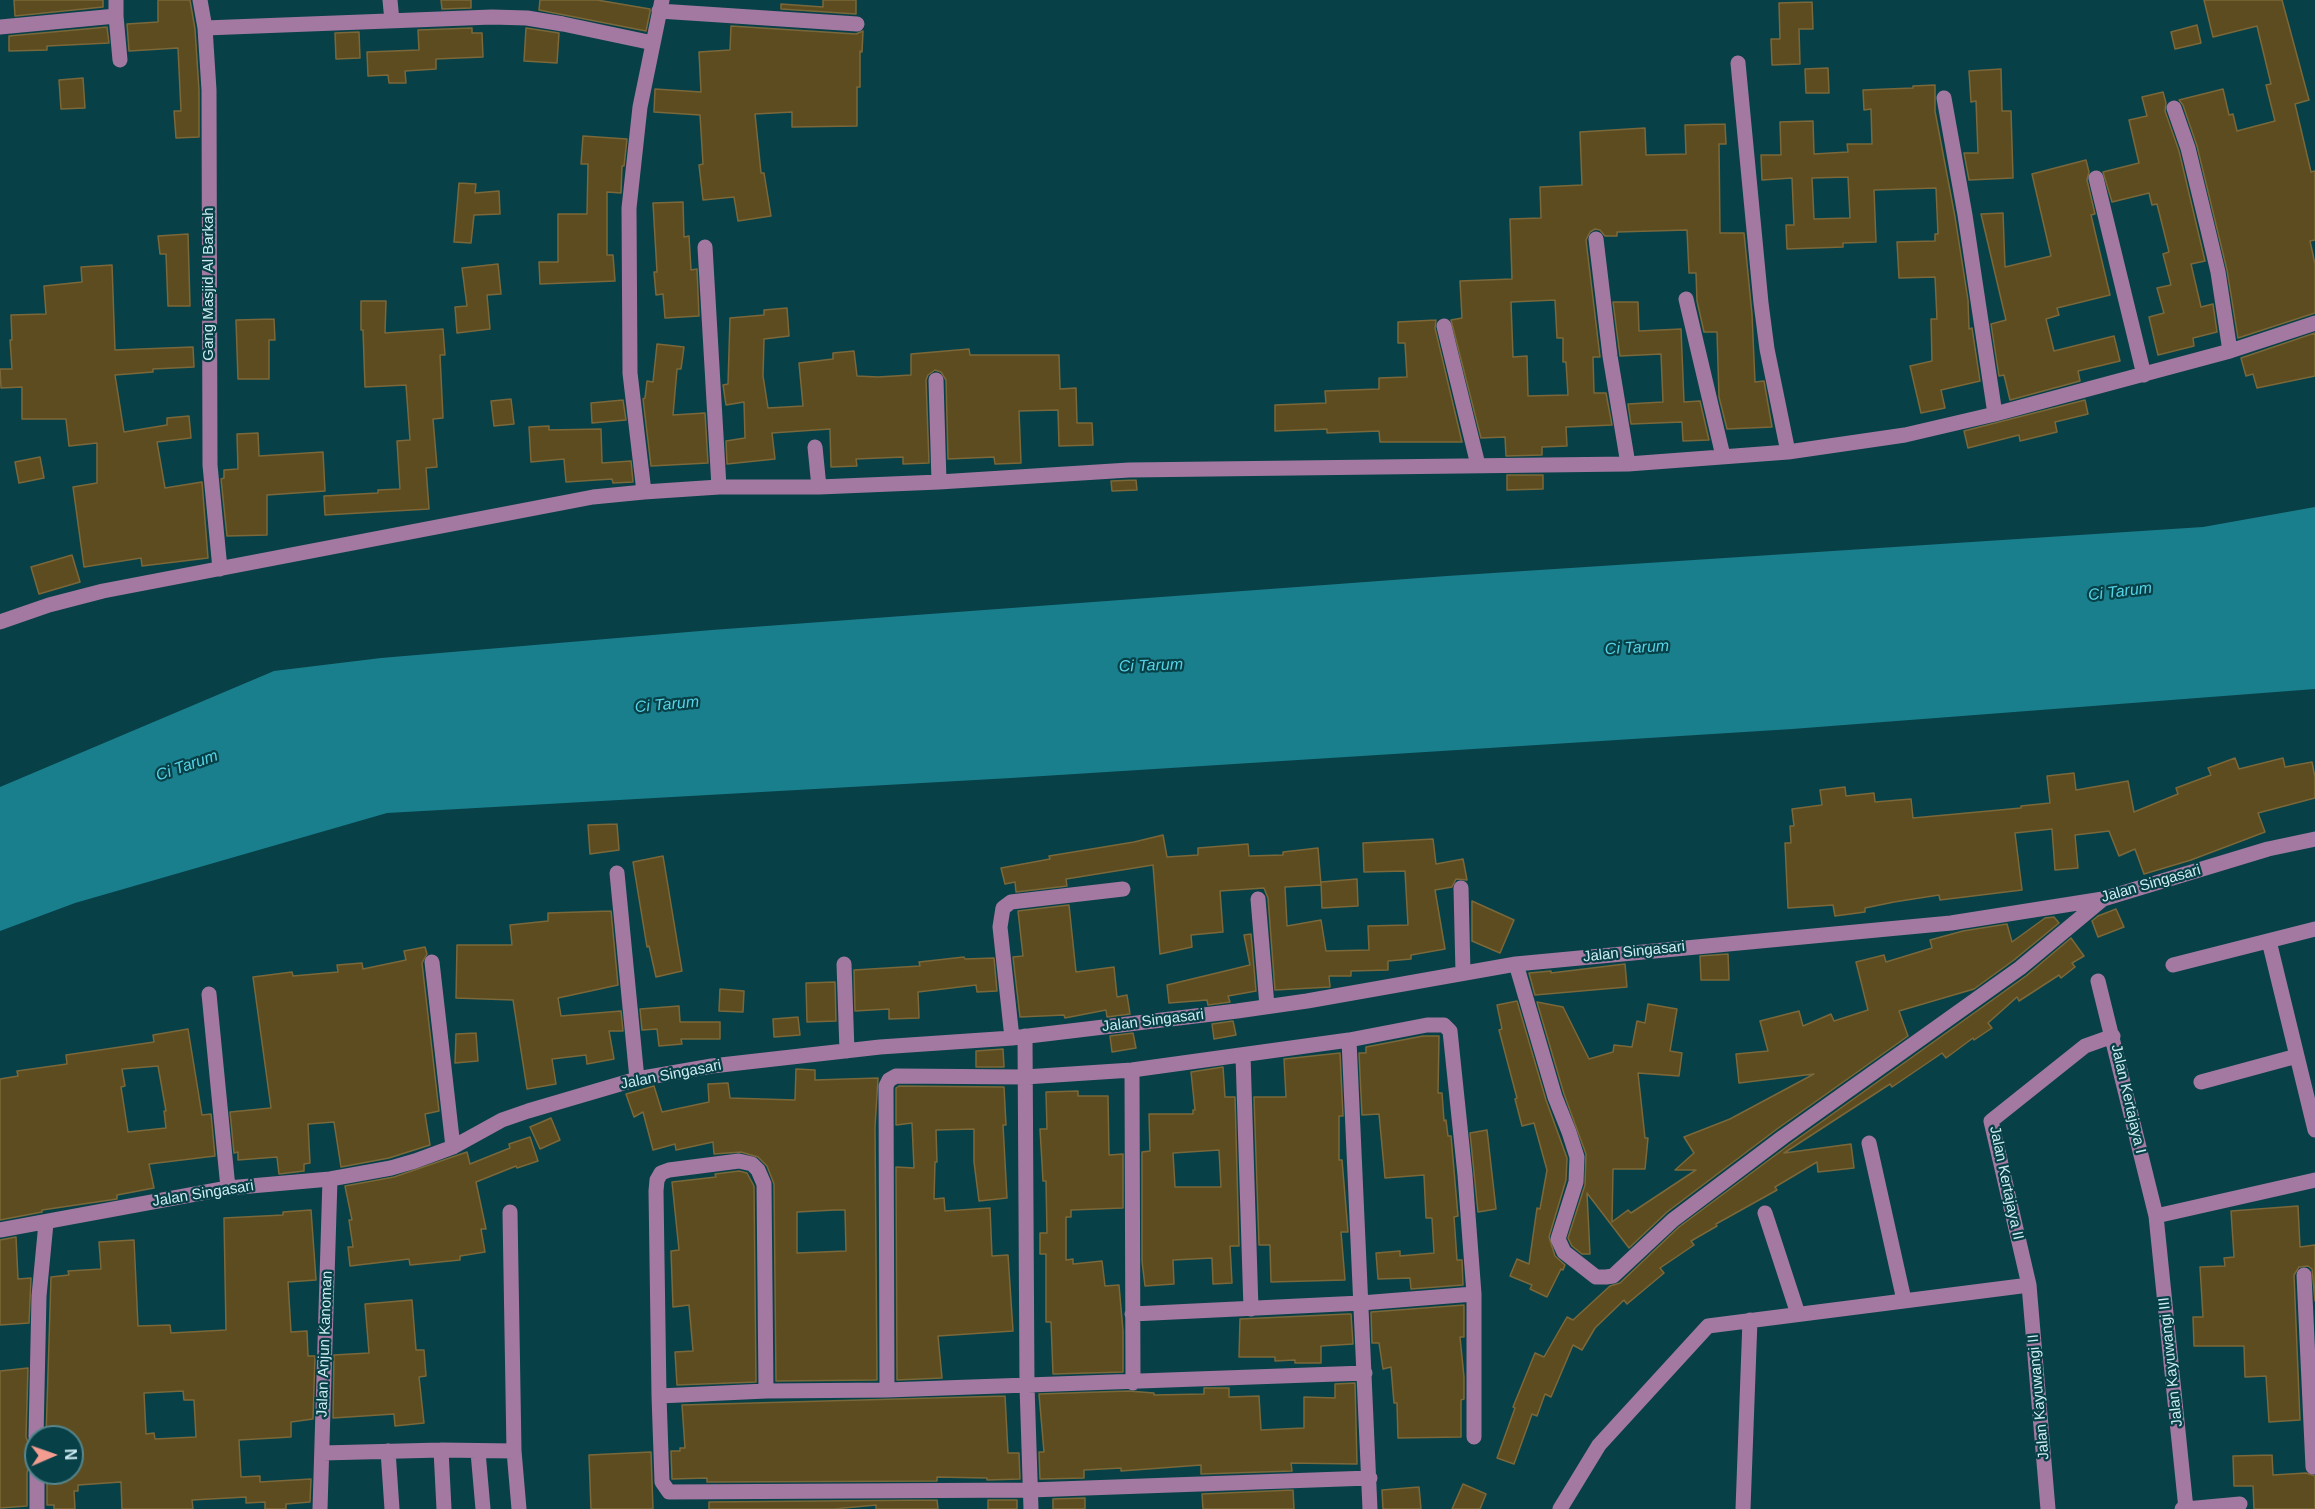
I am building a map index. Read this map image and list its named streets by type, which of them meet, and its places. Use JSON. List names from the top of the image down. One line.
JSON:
{"streets":{"street":["Gang Masjid Al Barkah","Jalan Singasari","Jalan Kertajaya I","Jalan Kertajaya II","Jalan Anjun Kanoman","Jalan Kayuwangi III","Jalan Kayuwangi II"]},"crossings":[["Jalan Singasari","Jalan Anjun Kanoman"],["Jalan Kertajaya I","Jalan Kertajaya II"],["Jalan Kertajaya I","Jalan Kayuwangi III"],["Jalan Kertajaya II","Jalan Kayuwangi II"]],"water":["Ci Tarum"],"north":"right"}
